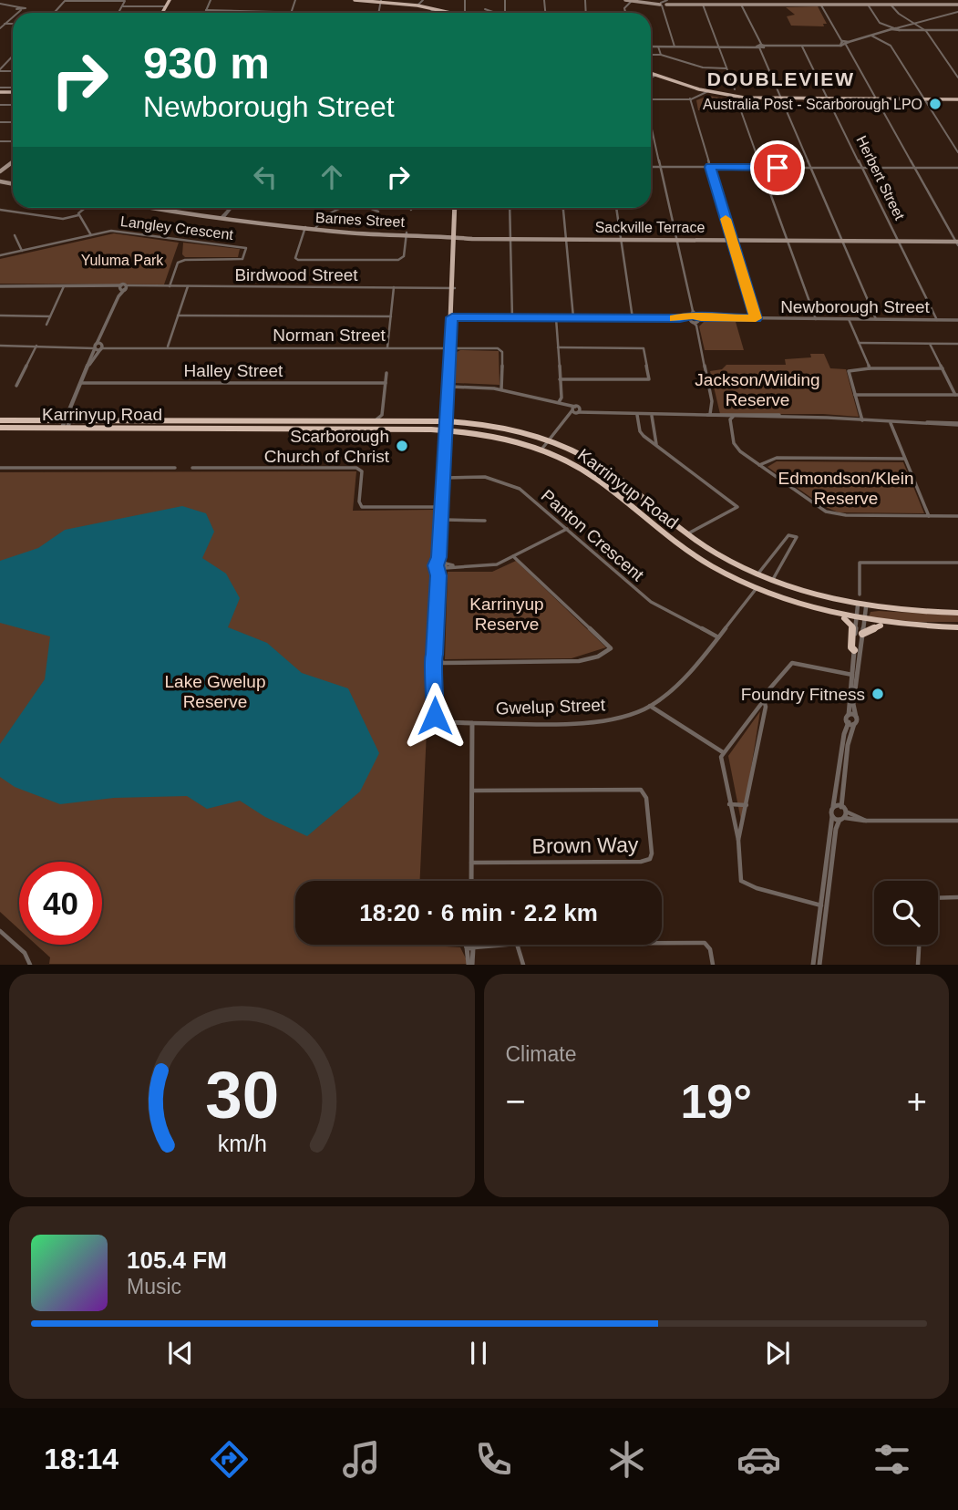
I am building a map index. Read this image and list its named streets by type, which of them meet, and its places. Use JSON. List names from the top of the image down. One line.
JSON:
{"streets":{"highway":["Karrinyup Road"],"main road":["Barnes Street","Sackville Terrace"],"street":["Herbert Street","Langley Crescent","Birdwood Street","Newborough Street","Norman Street","Halley Street","Panton Crescent","Gwelup Street","Brown Way"]},"crossings":[["Herbert Street","Sackville Terrace"],["Herbert Street","Newborough Street"],["Barnes Street","Sackville Terrace"],["Langley Crescent","Birdwood Street"],["Karrinyup Road","Gwelup Street"],["Panton Crescent","Gwelup Street"]],"districts":["DOUBLEVIEW"],"parks":["Yuluma Park","Jackson/Wilding Reserve","Edmondson/Klein Reserve","Karrinyup Reserve","Lake Gwelup Reserve"],"places":["Australia Post - Scarborough LPO","Scarborough Church of Christ","Foundry Fitness"],"page":{"turn":["930 m","Newborough Street"],"limit":"40","trip":"18:20 · 6 min · 2.2 km","tile":"Climate","heat":["−","19°","+"],"song":["105.4 FM","Music"],"tabs":"18:14","gauge":["30","km/h"]}}
